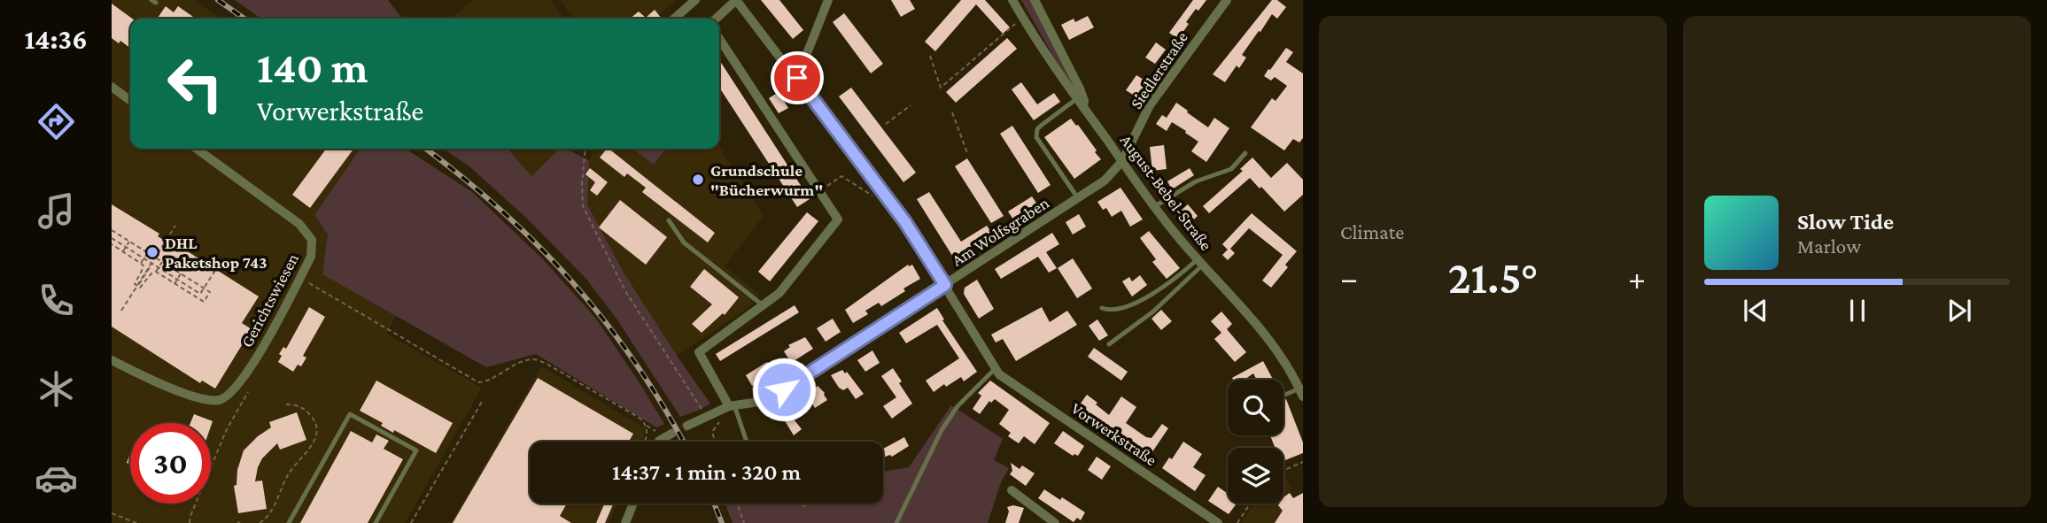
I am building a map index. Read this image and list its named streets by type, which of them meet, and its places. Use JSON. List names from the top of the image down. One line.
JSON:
{"streets":{"street":["Siedlerstraße","August-Bebel-Straße","Am Wolfsgraben","Gerichtswiesen","Vorwerkstraße"]},"crossings":[["Siedlerstraße","August-Bebel-Straße"],["Siedlerstraße","Am Wolfsgraben"],["August-Bebel-Straße","Am Wolfsgraben"],["Am Wolfsgraben","Vorwerkstraße"]],"places":["Grundschule \"Bücherwurm\"","DHL Paketshop 743"],"page":{"tabs":"14:36","tile":"Climate","turn":["140 m","Vorwerkstraße"],"song":["Slow Tide","Marlow"],"heat":["−","21.5°","+"],"limit":"30","trip":"14:37 · 1 min · 320 m"}}
